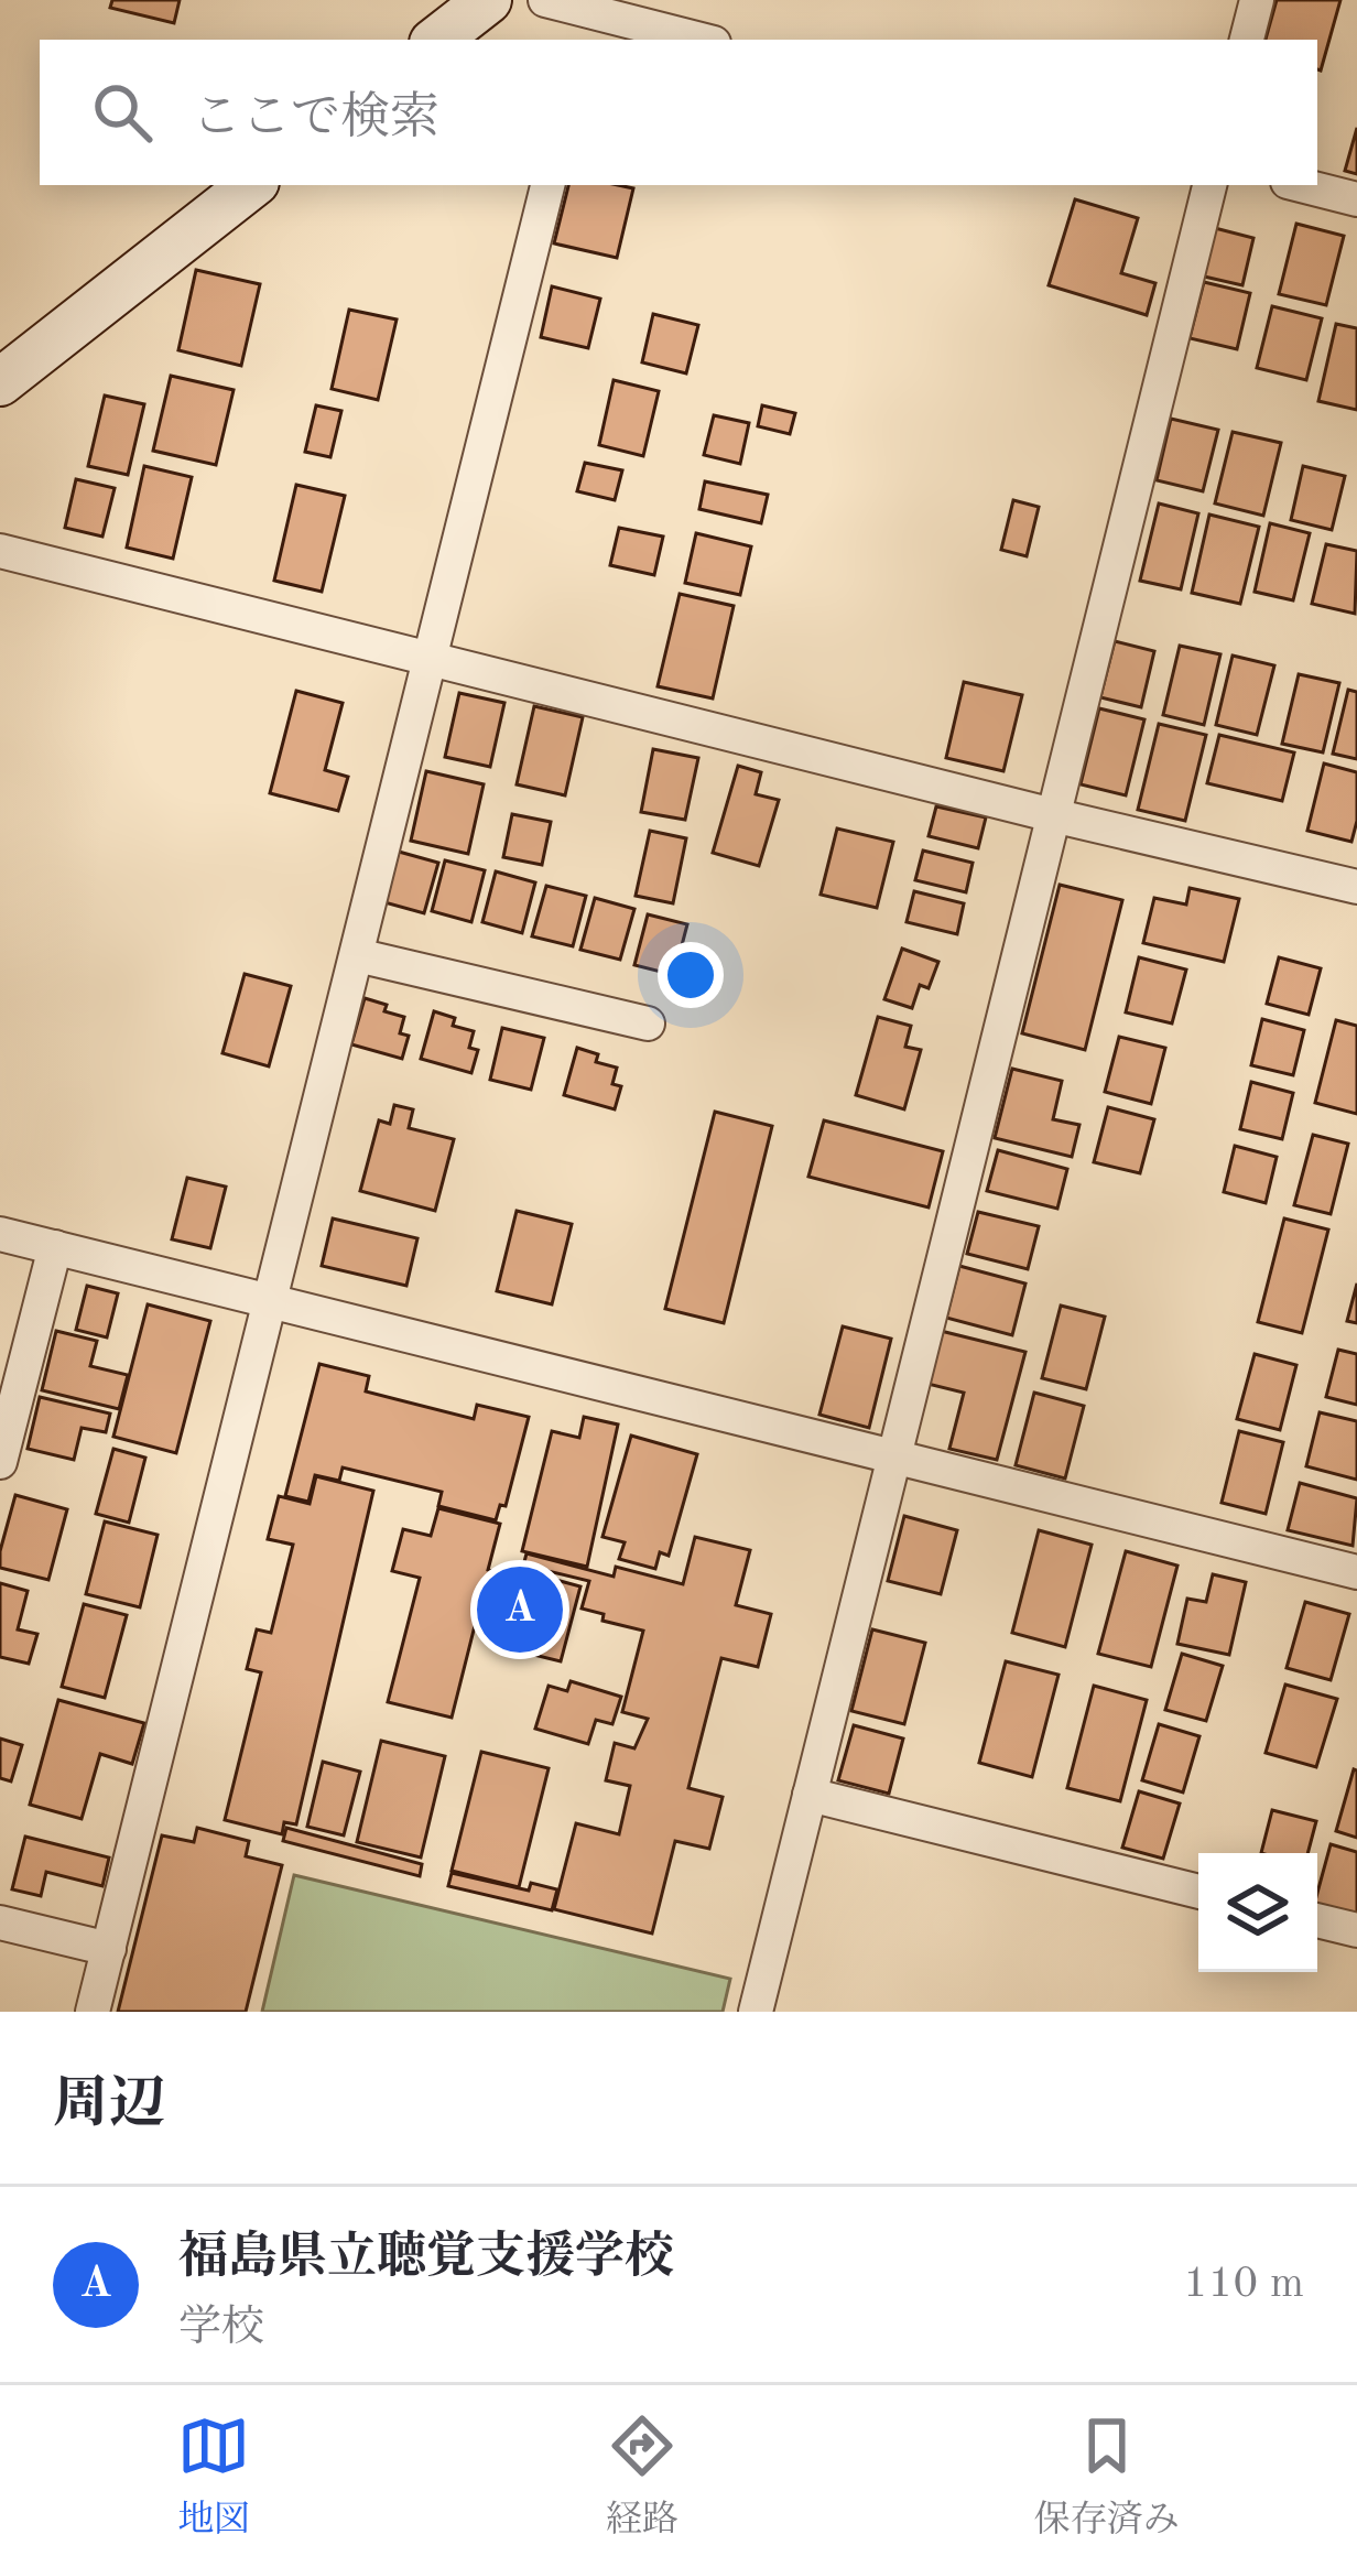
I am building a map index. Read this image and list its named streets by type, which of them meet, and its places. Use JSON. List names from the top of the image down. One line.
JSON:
{"page":{"search":"ここで検索","pins":"A","heading":"周辺","list":[{"mark":"A","name":"福島県立聴覚支援学校","note":"学校","value":"110 m"}],"nav":["地図","経路","保存済み"]}}
